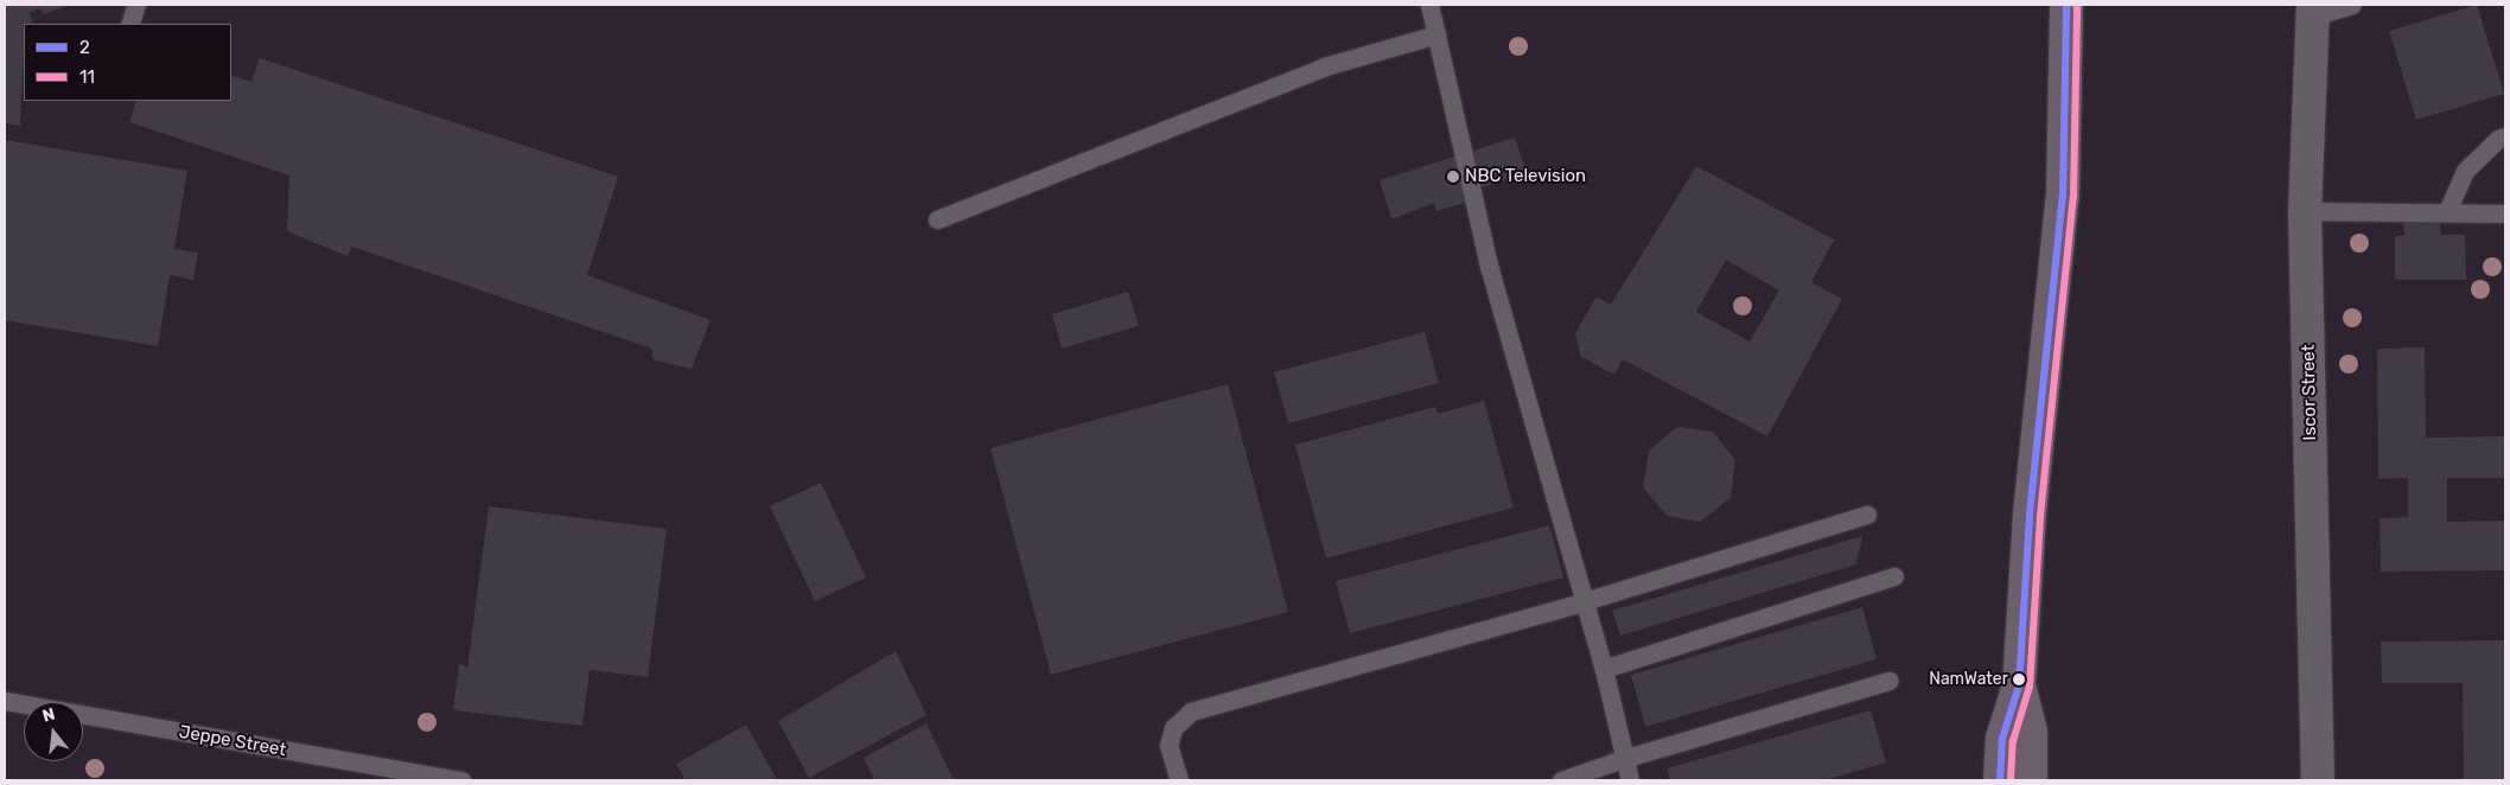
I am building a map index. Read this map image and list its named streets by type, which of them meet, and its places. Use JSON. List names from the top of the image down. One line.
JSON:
{"streets":{"street":["Iscor Street"],"lane":["Jeppe Street"]},"places":["NBC Television","NamWater"],"lines":["transit line 2","transit line 11"],"legend":["2","11"],"north":"top"}
